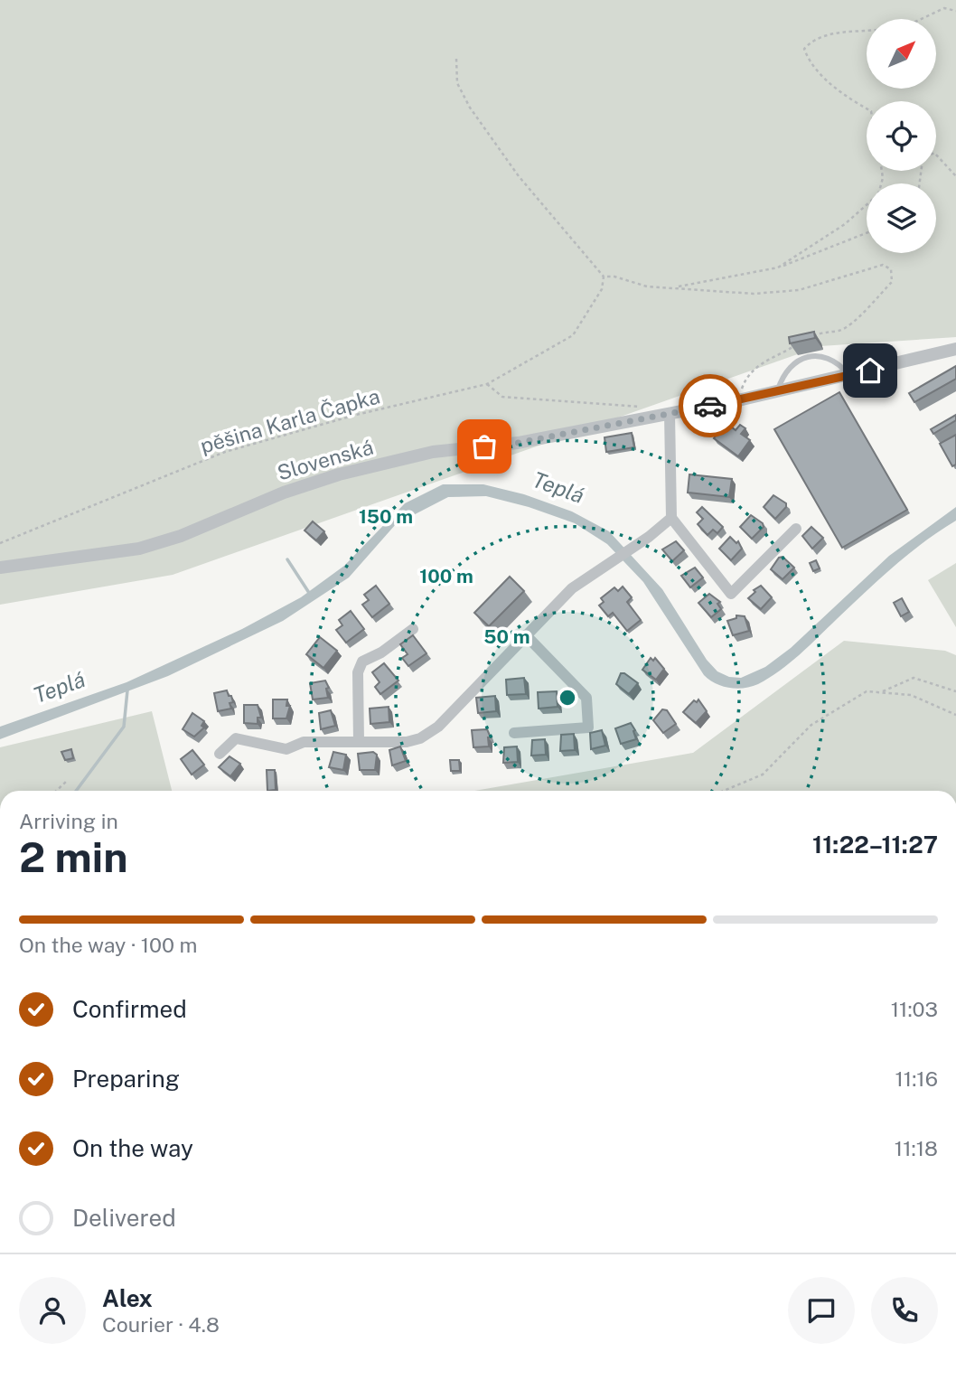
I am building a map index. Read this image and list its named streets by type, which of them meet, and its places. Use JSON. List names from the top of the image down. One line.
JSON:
{"streets":{"street":["Slovenská"],"path":["pěšina Karla Čapka"]},"water":["Teplá"],"north":"top right","page":{"heading":["2 min","Arriving in","11:22–11:27"],"panel":["Alex","Courier · 4.8"],"bar":"On the way · 100 m","list":[["Confirmed","11:03"],["Preparing","11:16"],["On the way","11:18"],"Delivered"]},"rings":["150 m","100 m","50 m"]}
